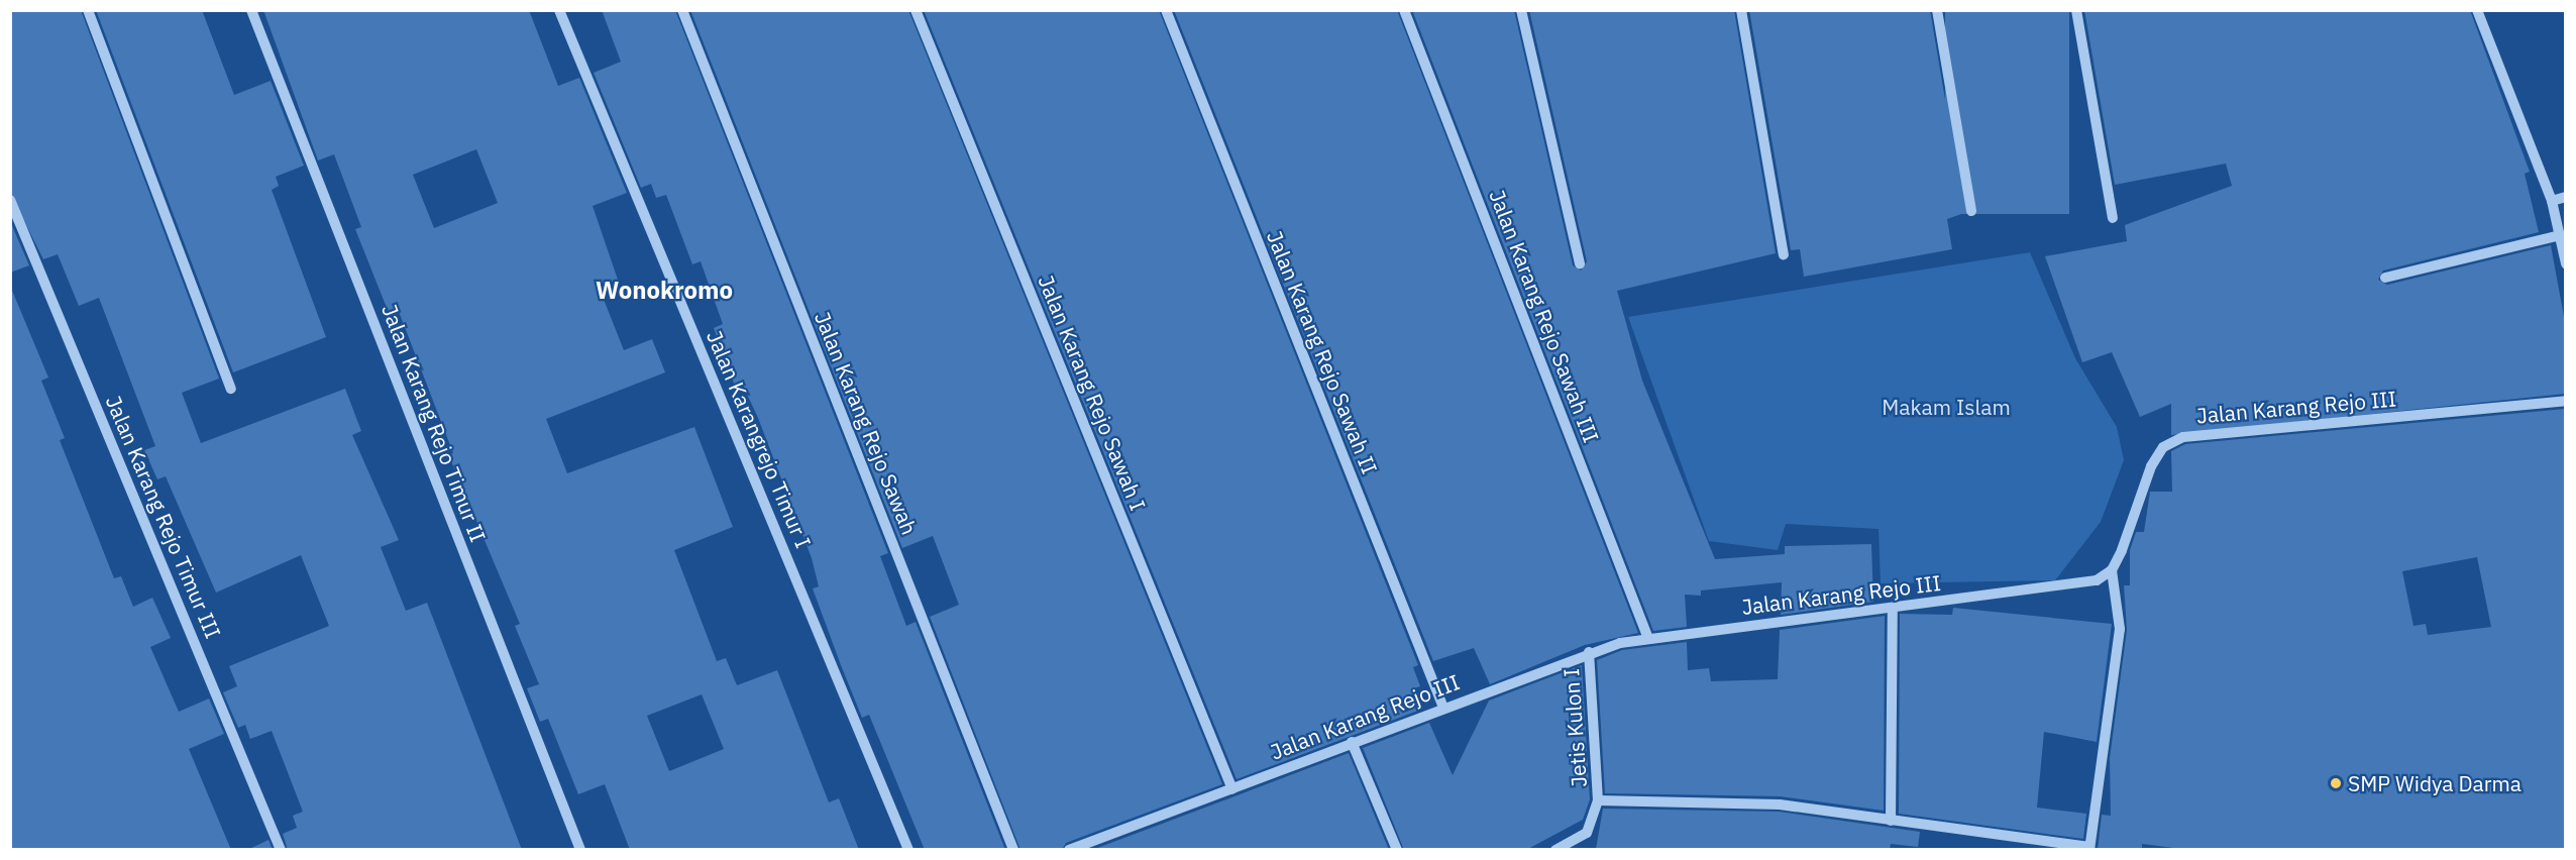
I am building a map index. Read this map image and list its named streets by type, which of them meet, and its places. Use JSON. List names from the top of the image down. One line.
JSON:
{"streets":{"street":["Jalan Karang Rejo Sawah III","Jalan Karang Rejo Sawah II","Jalan Karang Rejo Sawah I","Jalan Karang Rejo III","Jalan Karang Rejo Timur II","Jalan Karang Rejo Sawah","Jalan Karangrejo Timur I","Jalan Karang Rejo Timur III","Jetis Kulon I"]},"crossings":[["Jalan Karang Rejo Sawah III","Jalan Karang Rejo III"],["Jalan Karang Rejo Sawah II","Jalan Karang Rejo III"],["Jalan Karang Rejo Sawah I","Jalan Karang Rejo III"],["Jalan Karang Rejo III","Jetis Kulon I"]],"districts":["Wonokromo"],"parks":["Makam Islam"],"places":["SMP Widya Darma"]}
